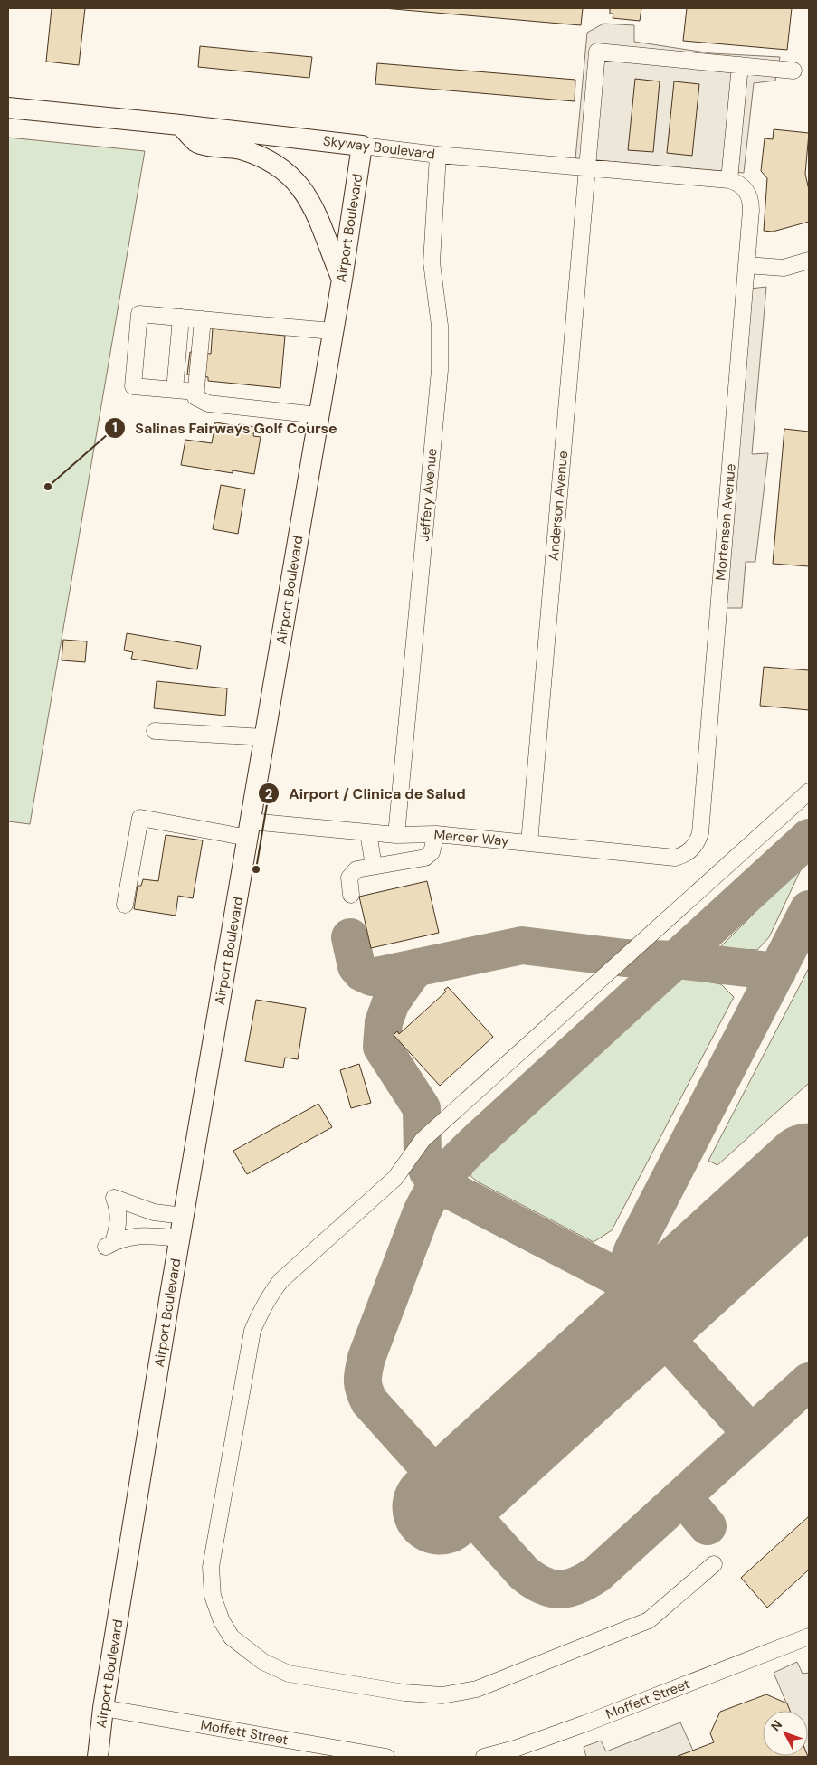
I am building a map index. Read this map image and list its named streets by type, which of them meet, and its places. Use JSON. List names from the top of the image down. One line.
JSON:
{"streets":{"main road":["Skyway Boulevard","Airport Boulevard"],"street":["Jeffery Avenue","Anderson Avenue","Mortensen Avenue","Mercer Way","Moffett Street"]},"crossings":[["Skyway Boulevard","Airport Boulevard"],["Skyway Boulevard","Jeffery Avenue"],["Skyway Boulevard","Anderson Avenue"],["Skyway Boulevard","Mortensen Avenue"],["Airport Boulevard","Mercer Way"],["Airport Boulevard","Moffett Street"],["Jeffery Avenue","Mercer Way"],["Anderson Avenue","Mercer Way"],["Mortensen Avenue","Mercer Way"]],"places":["Salinas Fairways Golf Course","Airport / Clinica de Salud"],"north":"top left"}
